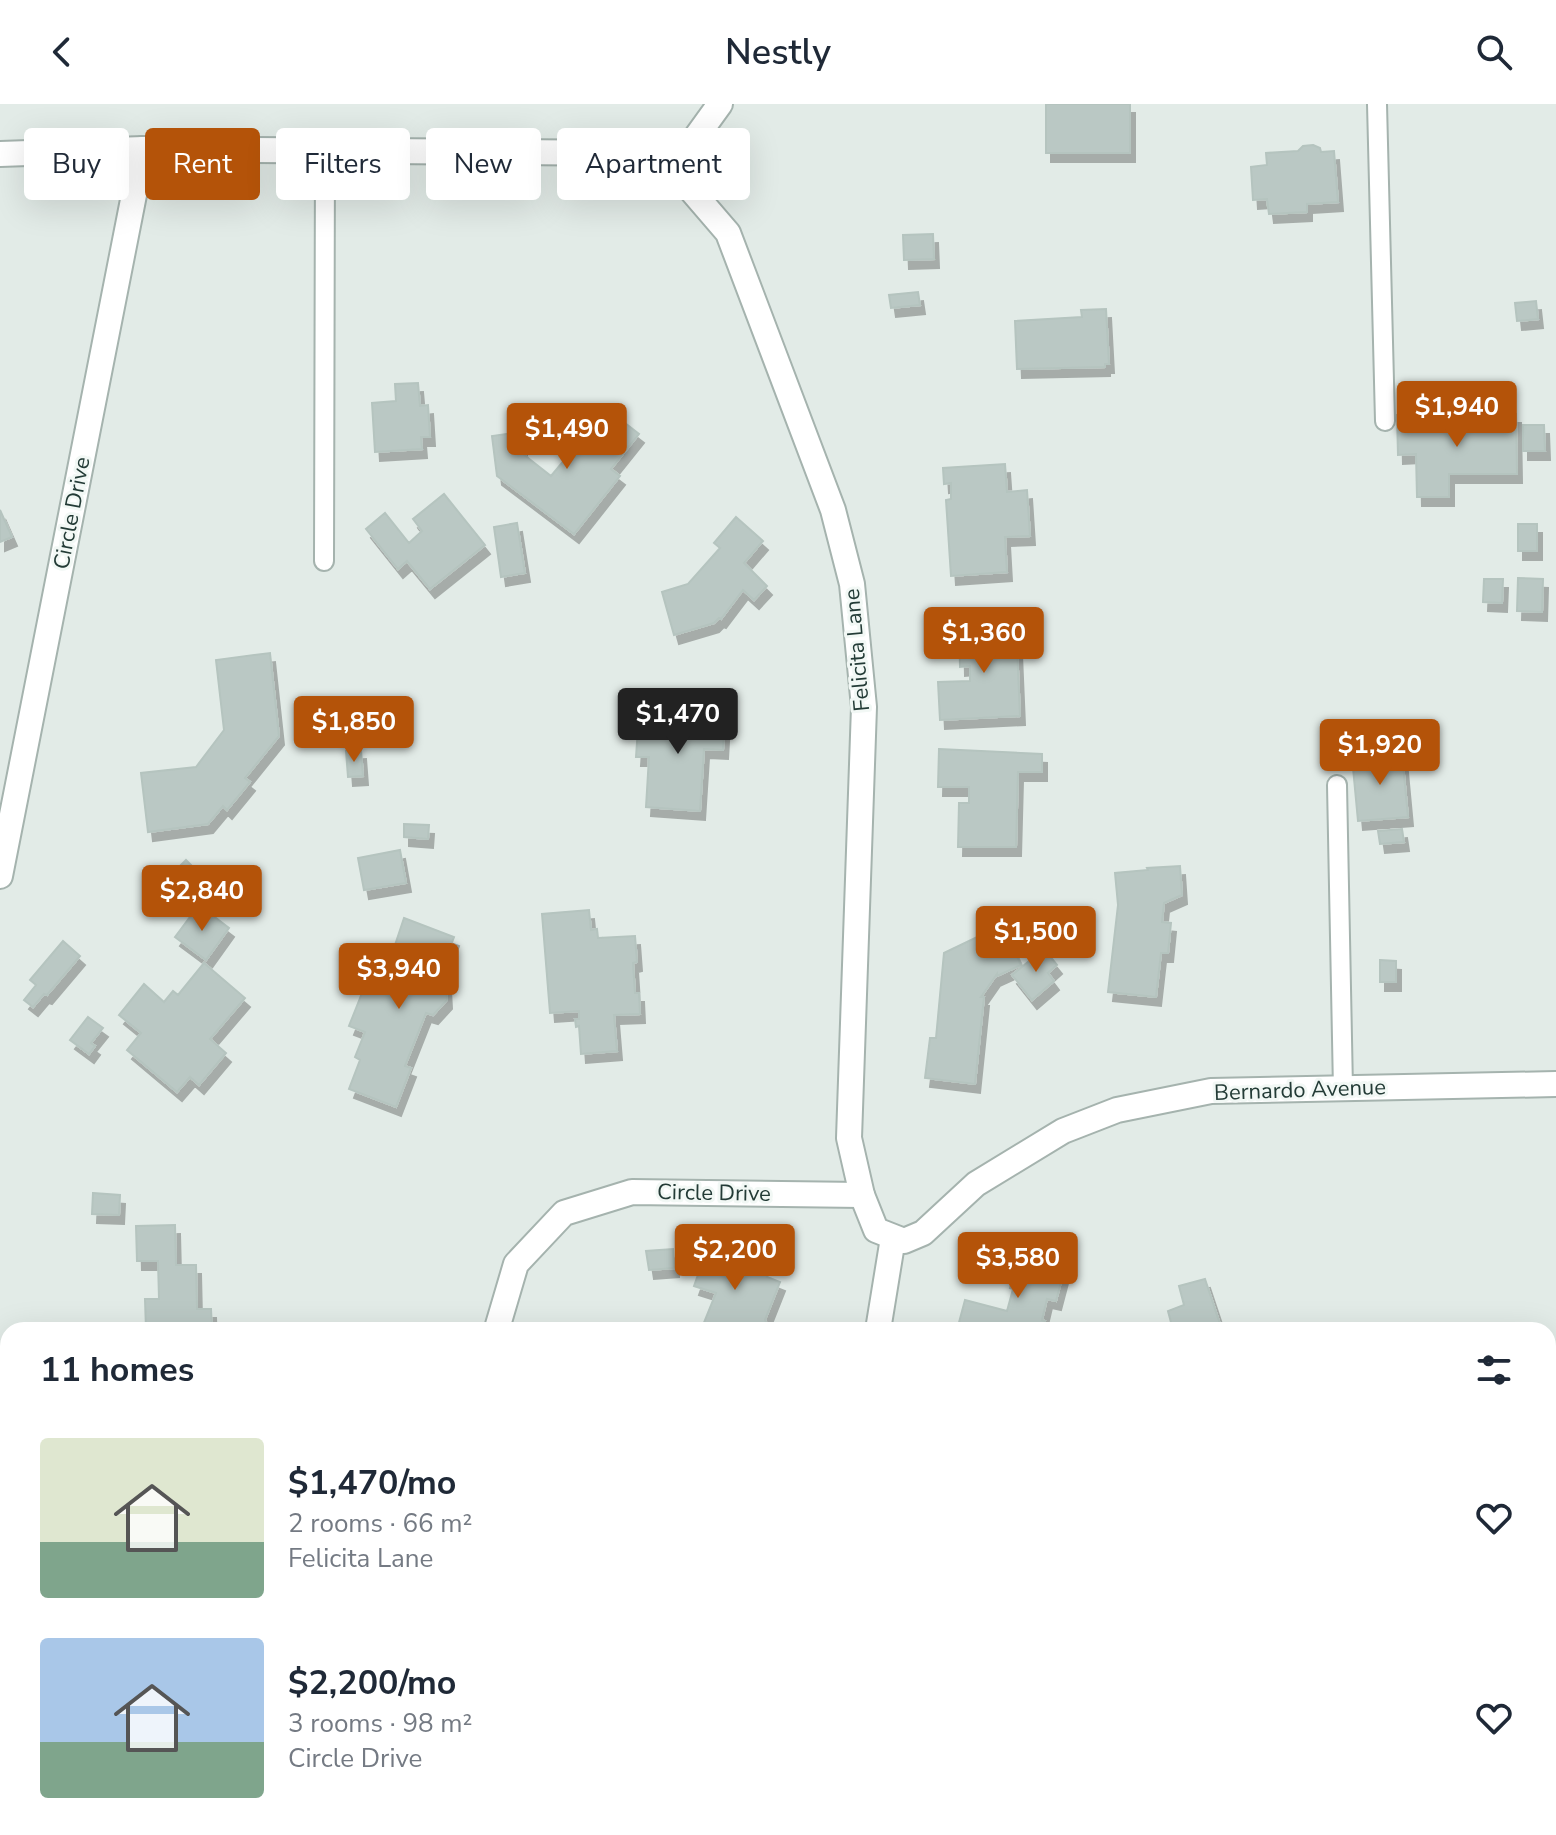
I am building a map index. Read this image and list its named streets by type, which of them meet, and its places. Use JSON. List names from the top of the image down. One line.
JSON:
{"streets":{"street":["Circle Drive","Felicita Lane","Bernardo Avenue"]},"crossings":[["Circle Drive","Felicita Lane"],["Felicita Lane","Bernardo Avenue"]],"page":{"header":"Nestly","chip":["Buy","Rent","Filters","New","Apartment"],"price":["$1,940","$1,490","$1,360","$1,470","$1,850","$1,920","$2,840","$1,500","$3,940","$2,200","$3,580"],"heading":"11 homes","list":[{"name":"$1,470/mo","note":"2 rooms · 66 m² · Felicita Lane"},{"name":"$2,200/mo","note":"3 rooms · 98 m² · Circle Drive"}]}}
